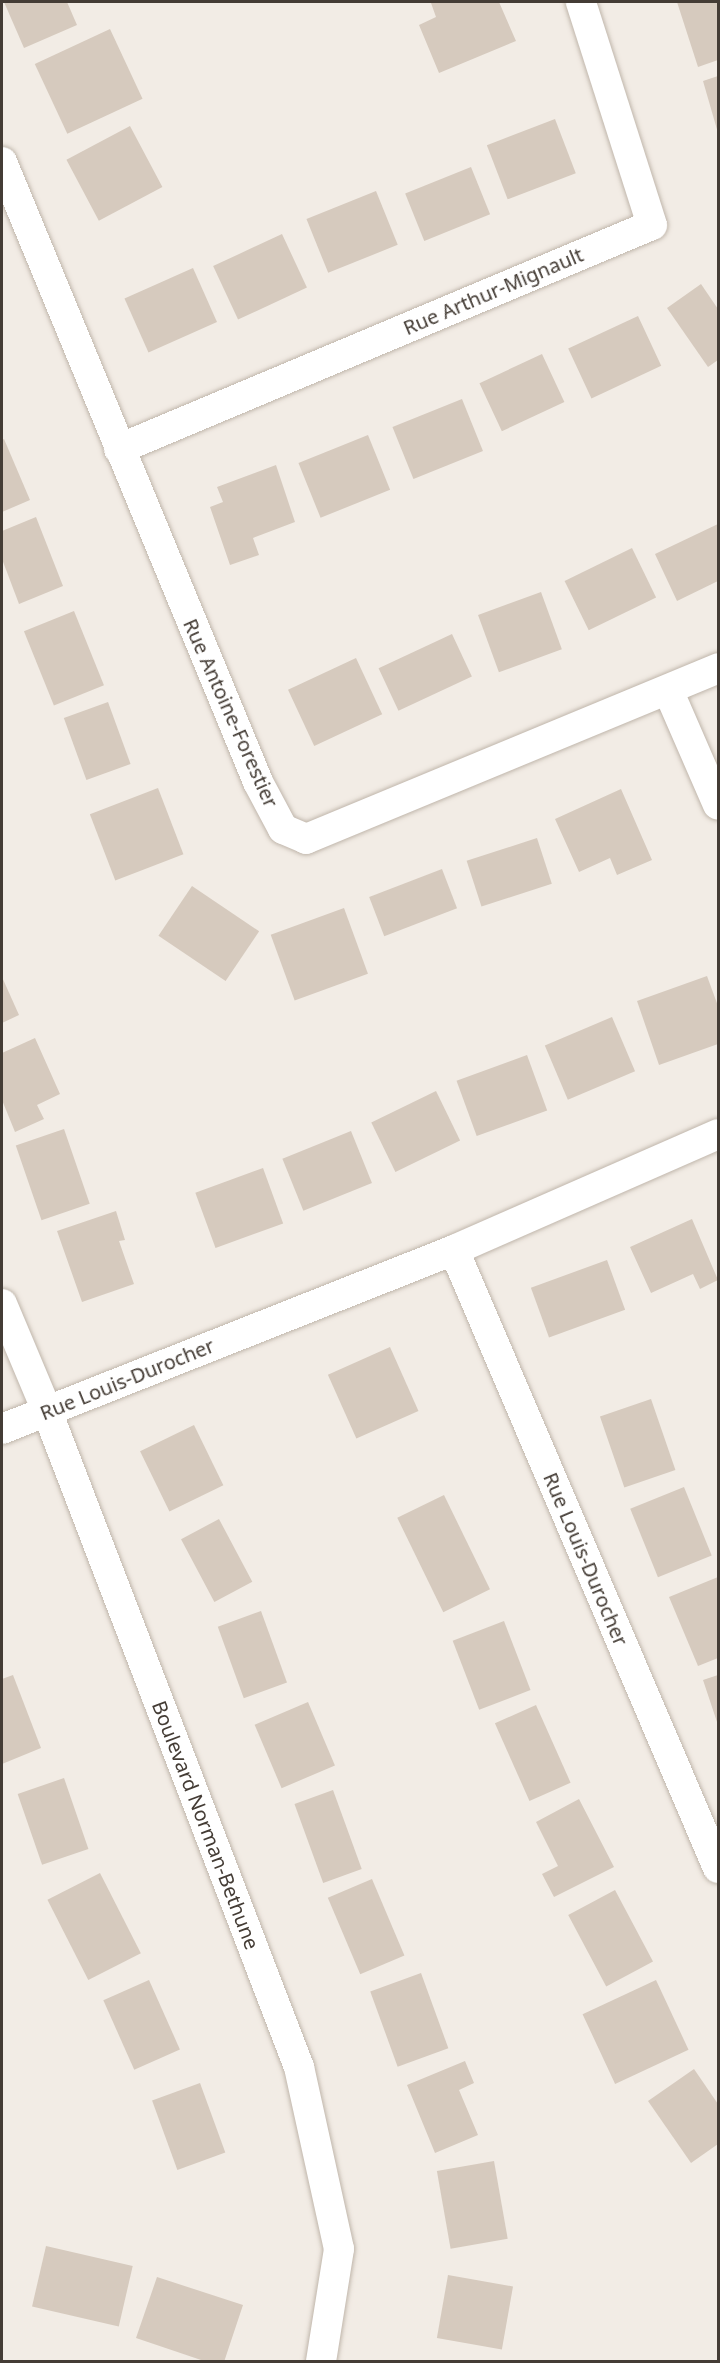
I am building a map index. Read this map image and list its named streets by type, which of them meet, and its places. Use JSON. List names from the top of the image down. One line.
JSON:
{"streets":{"street":["Rue Arthur-Mignault","Rue Antoine-Forestier","Rue Louis-Durocher","Boulevard Norman-Bethune"]},"crossings":[["Rue Arthur-Mignault","Rue Antoine-Forestier"],["Rue Louis-Durocher","Boulevard Norman-Bethune"]]}
